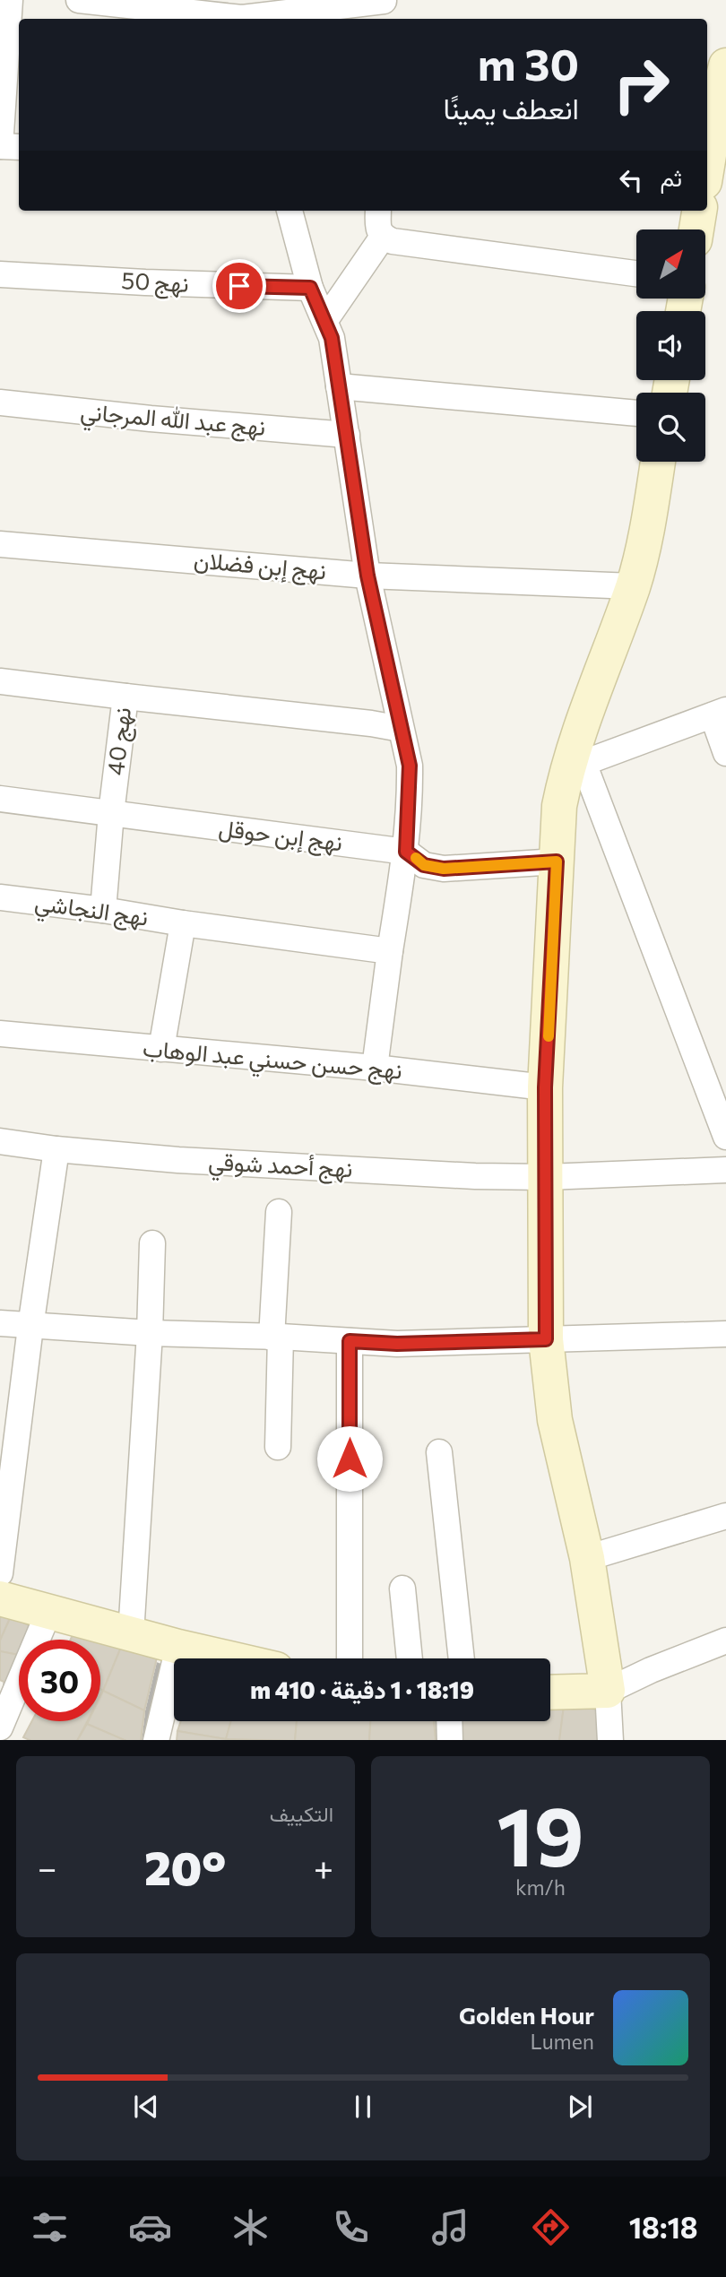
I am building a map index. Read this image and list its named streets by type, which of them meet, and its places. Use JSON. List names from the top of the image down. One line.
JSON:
{"streets":{"street":["نهج 50","نهج عبد الله المرجاني","نهج إبن فضلان","نهج 40","نهج إبن حوقل","نهج النجاشي","نهج حسن حسني عبد الوهاب","نهج أحمد شوقي"]},"crossings":[["نهج 40","نهج إبن حوقل"],["نهج 40","نهج النجاشي"]],"north":"top right","page":{"turn":["30 m","انعطف يمينًا"],"then":"ثم","limit":"30","trip":"18:19 · 1 دقيقة · 410 m","tile":[["19","km/h"],"التكييف"],"heat":["−","20°","+"],"song":["Golden Hour","Lumen"],"tabs":"18:18"}}
